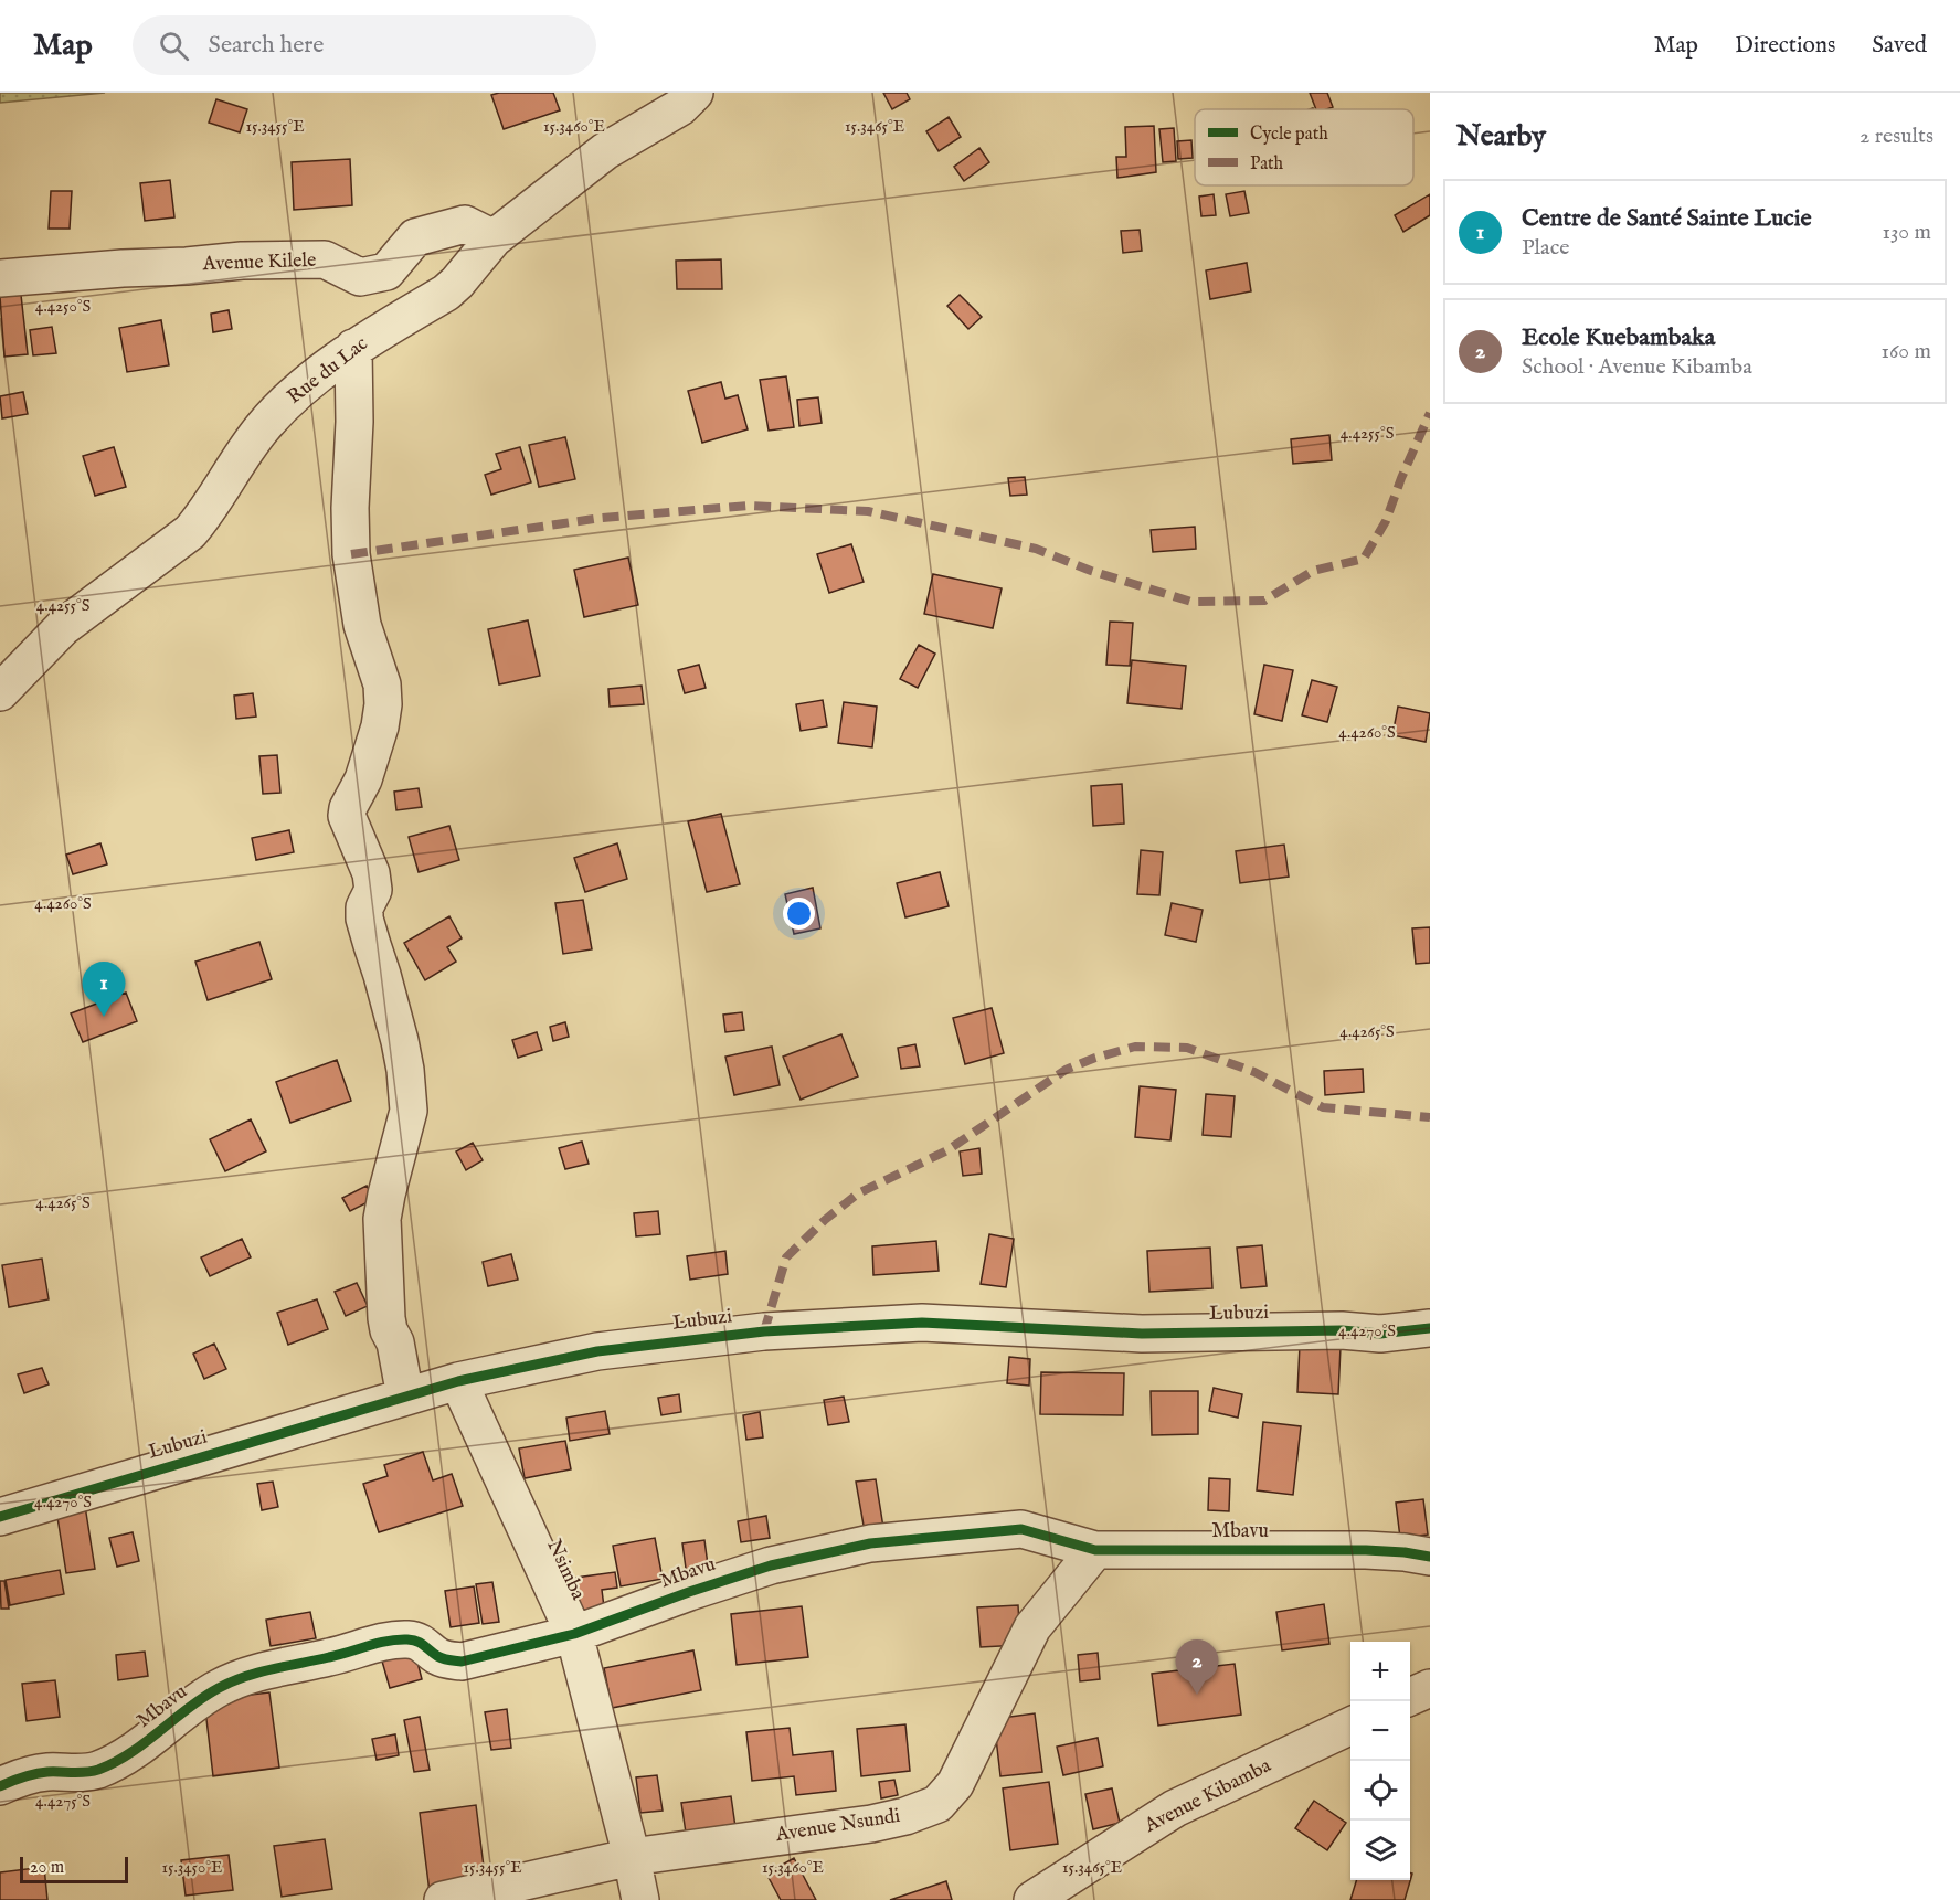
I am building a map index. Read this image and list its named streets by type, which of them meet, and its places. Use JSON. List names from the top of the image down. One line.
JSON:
{"streets":{"street":["Avenue Kilele","Rue du Lac","Lubuzi","Mbavu","Nsimba","Avenue Kibamba","Avenue Nsundi"]},"crossings":[["Avenue Kilele","Rue du Lac"],["Lubuzi","Nsimba"],["Mbavu","Nsimba"],["Mbavu","Avenue Nsundi"],["Nsimba","Avenue Nsundi"]],"legend":["Cycle path","Path"],"scale_bar":"20 m","page":{"header":"Map","search":"Search here","nav":["Map","Directions","Saved"],"heading":["Nearby","2 results"],"list":[{"mark":"1","name":"Centre de Santé Sainte Lucie","note":"Place","value":"130 m"},{"mark":"2","name":"Ecole Kuebambaka","note":"School · Avenue Kibamba","value":"160 m"}],"pins":["1","2"],"map_buttons":["+","−"],"scale":"20 m"},"coordinates":["15.3455°E","15.3460°E","15.3465°E","4.4250°S","4.4255°S","4.4260°S","4.4265°S","4.4270°S","4.4275°S","15.3450°E"]}
